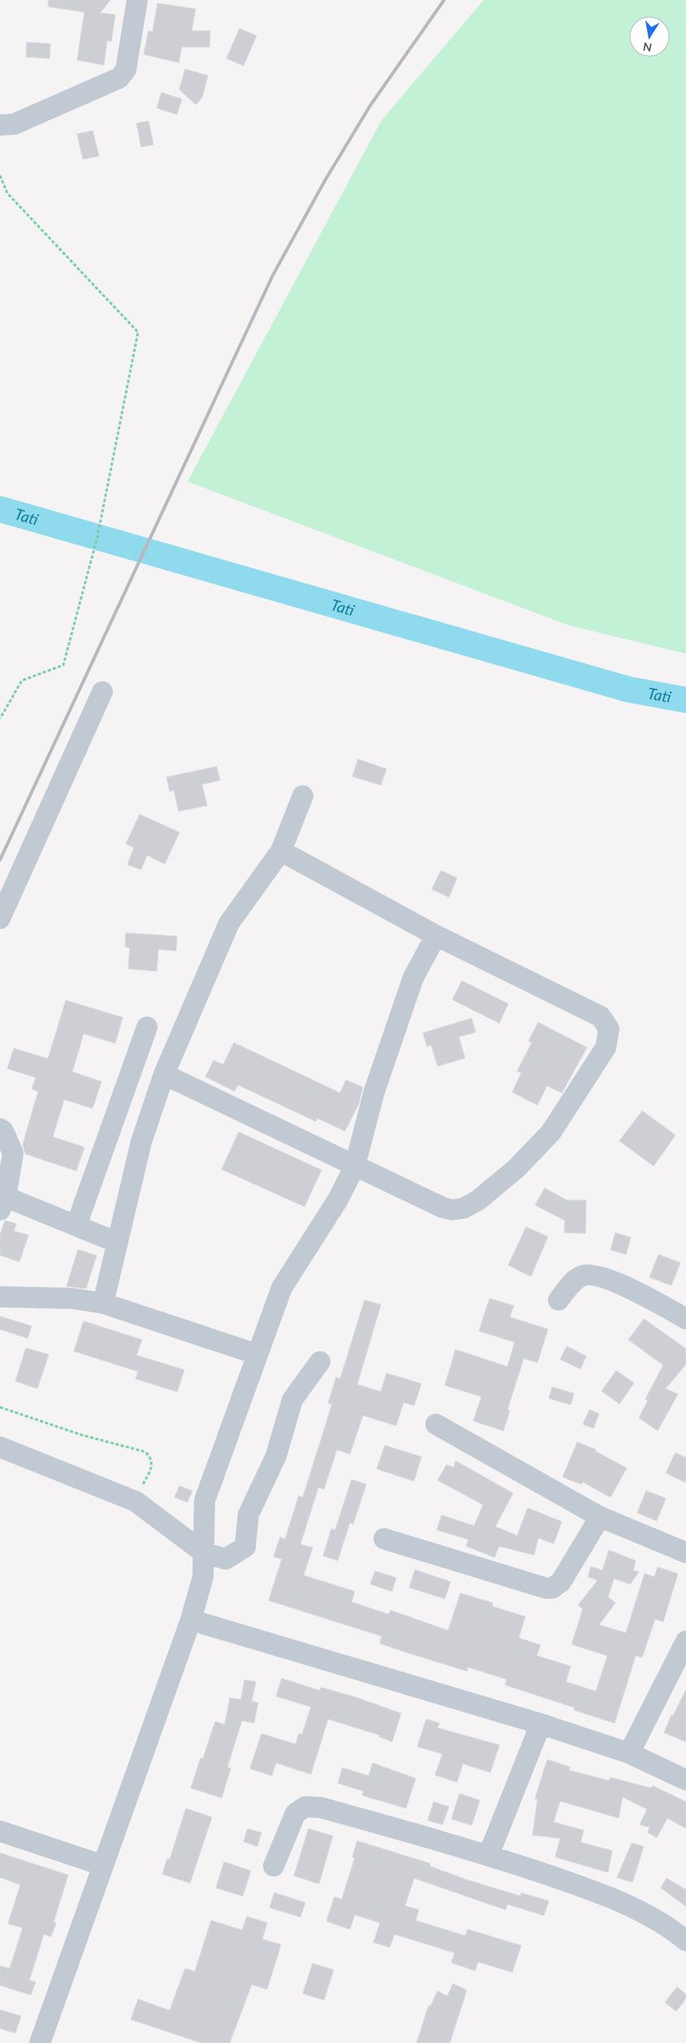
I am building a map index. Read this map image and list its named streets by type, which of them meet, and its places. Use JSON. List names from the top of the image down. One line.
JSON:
{"water":["Tati"],"north":"bottom"}
